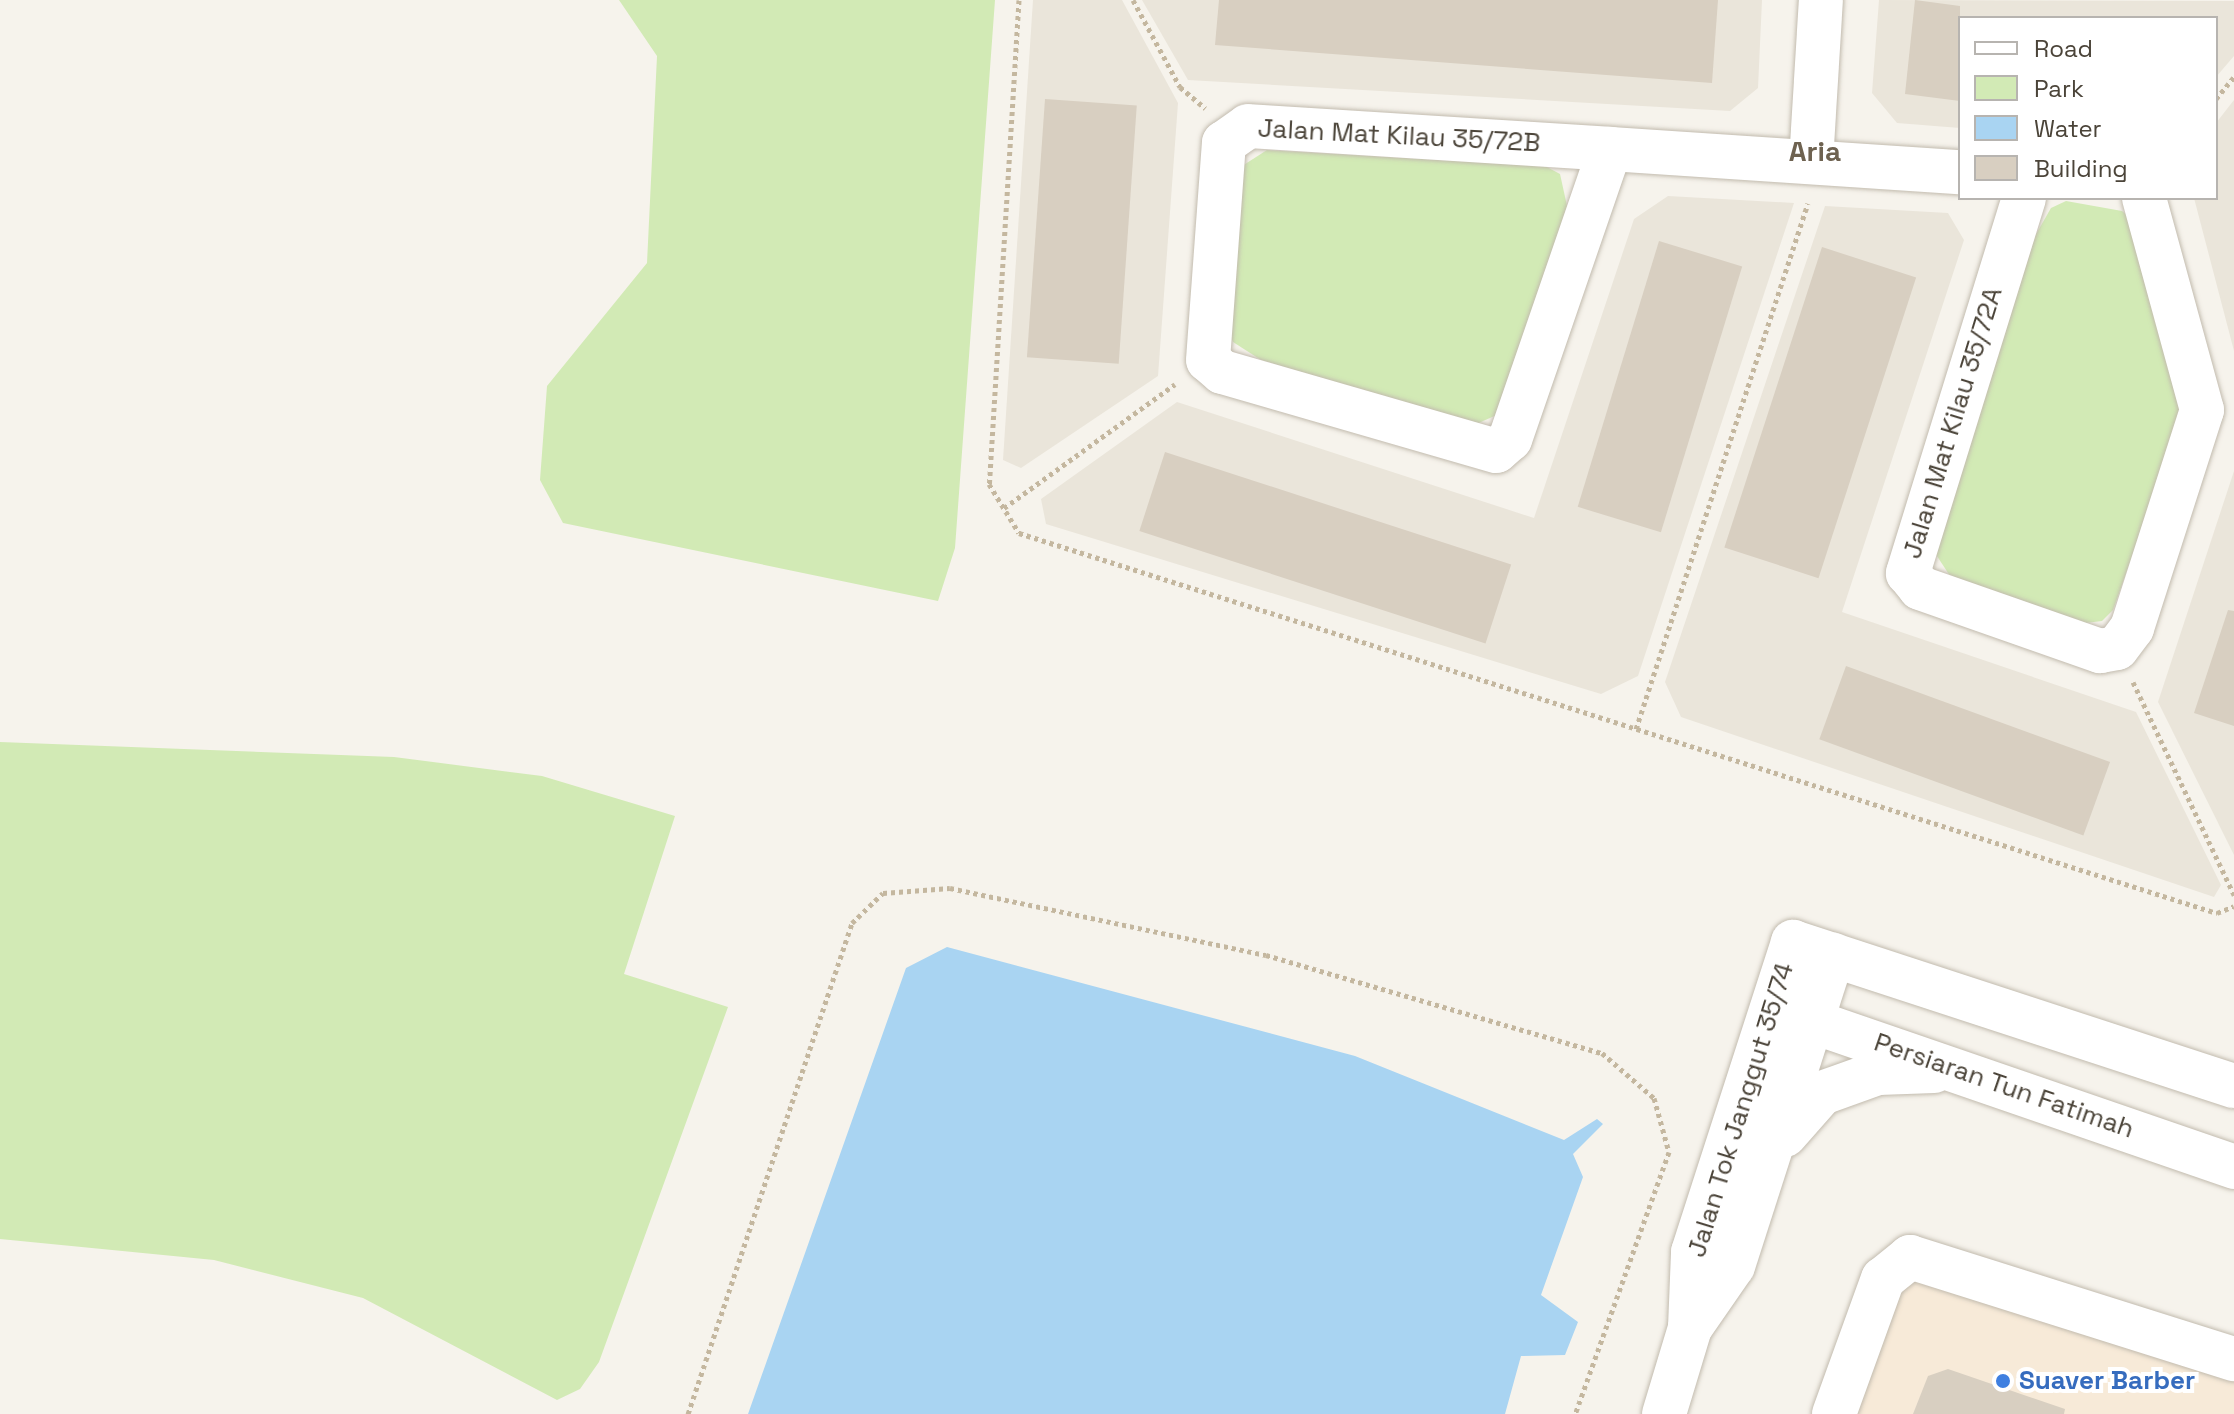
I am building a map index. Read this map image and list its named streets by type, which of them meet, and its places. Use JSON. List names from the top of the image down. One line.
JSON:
{"streets":{"street":["Jalan Mat Kilau 35/72B","Jalan Mat Kilau 35/72A","Persiaran Tun Fatimah","Jalan Tok Janggut 35/74"]},"crossings":[["Persiaran Tun Fatimah","Jalan Tok Janggut 35/74"]],"districts":["Aria"],"places":["Suaver Barber"],"legend":["Road","Park","Water","Building"]}
